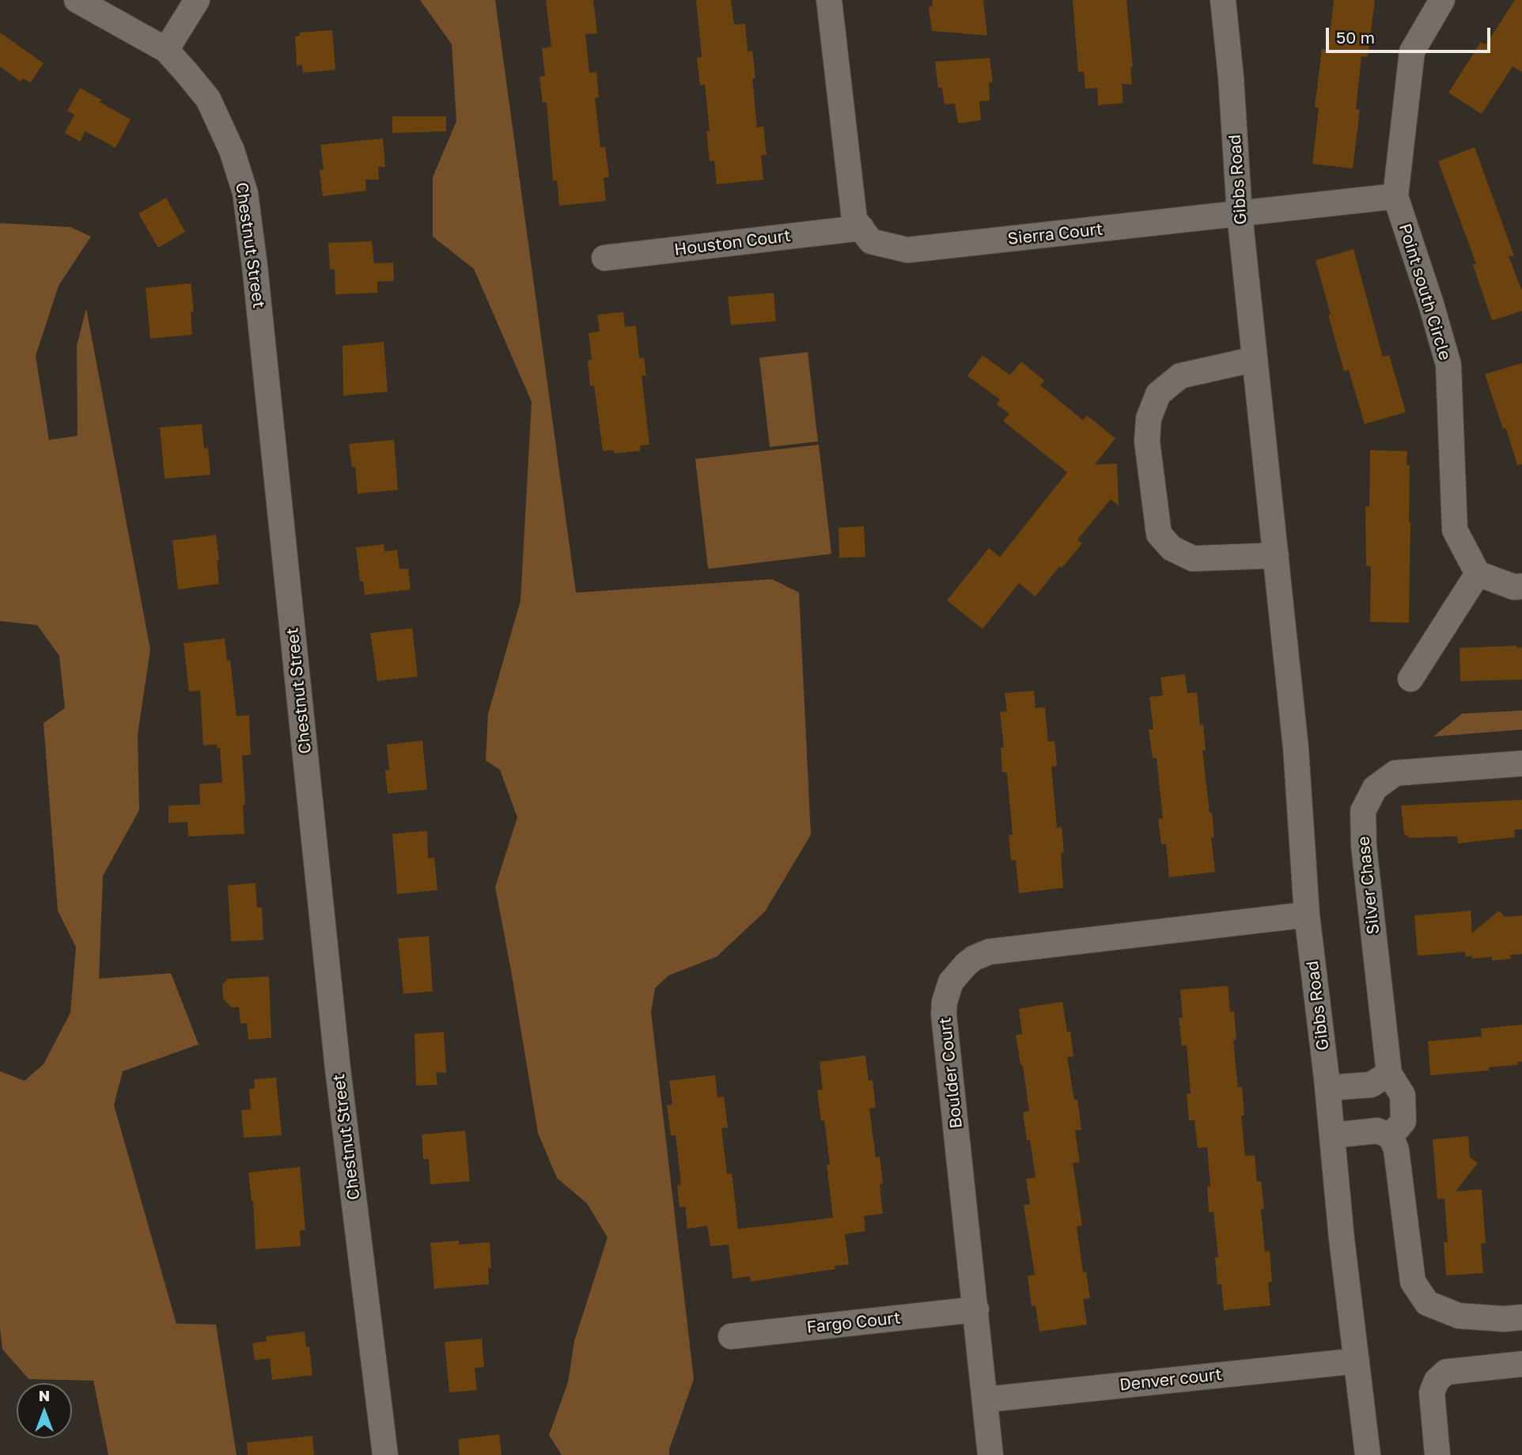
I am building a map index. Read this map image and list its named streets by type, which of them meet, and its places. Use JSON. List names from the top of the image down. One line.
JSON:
{"streets":{"street":["Gibbs Road","Sierra Court","Houston Court","Chestnut Street","Point south Circle","Silver Chase","Boulder Court","Fargo Court","Denver court"]},"crossings":[["Gibbs Road","Sierra Court"],["Gibbs Road","Boulder Court"],["Gibbs Road","Denver court"],["Sierra Court","Houston Court"],["Sierra Court","Point south Circle"],["Boulder Court","Fargo Court"],["Boulder Court","Denver court"]],"scale_bar":"50 m","north":"top"}
